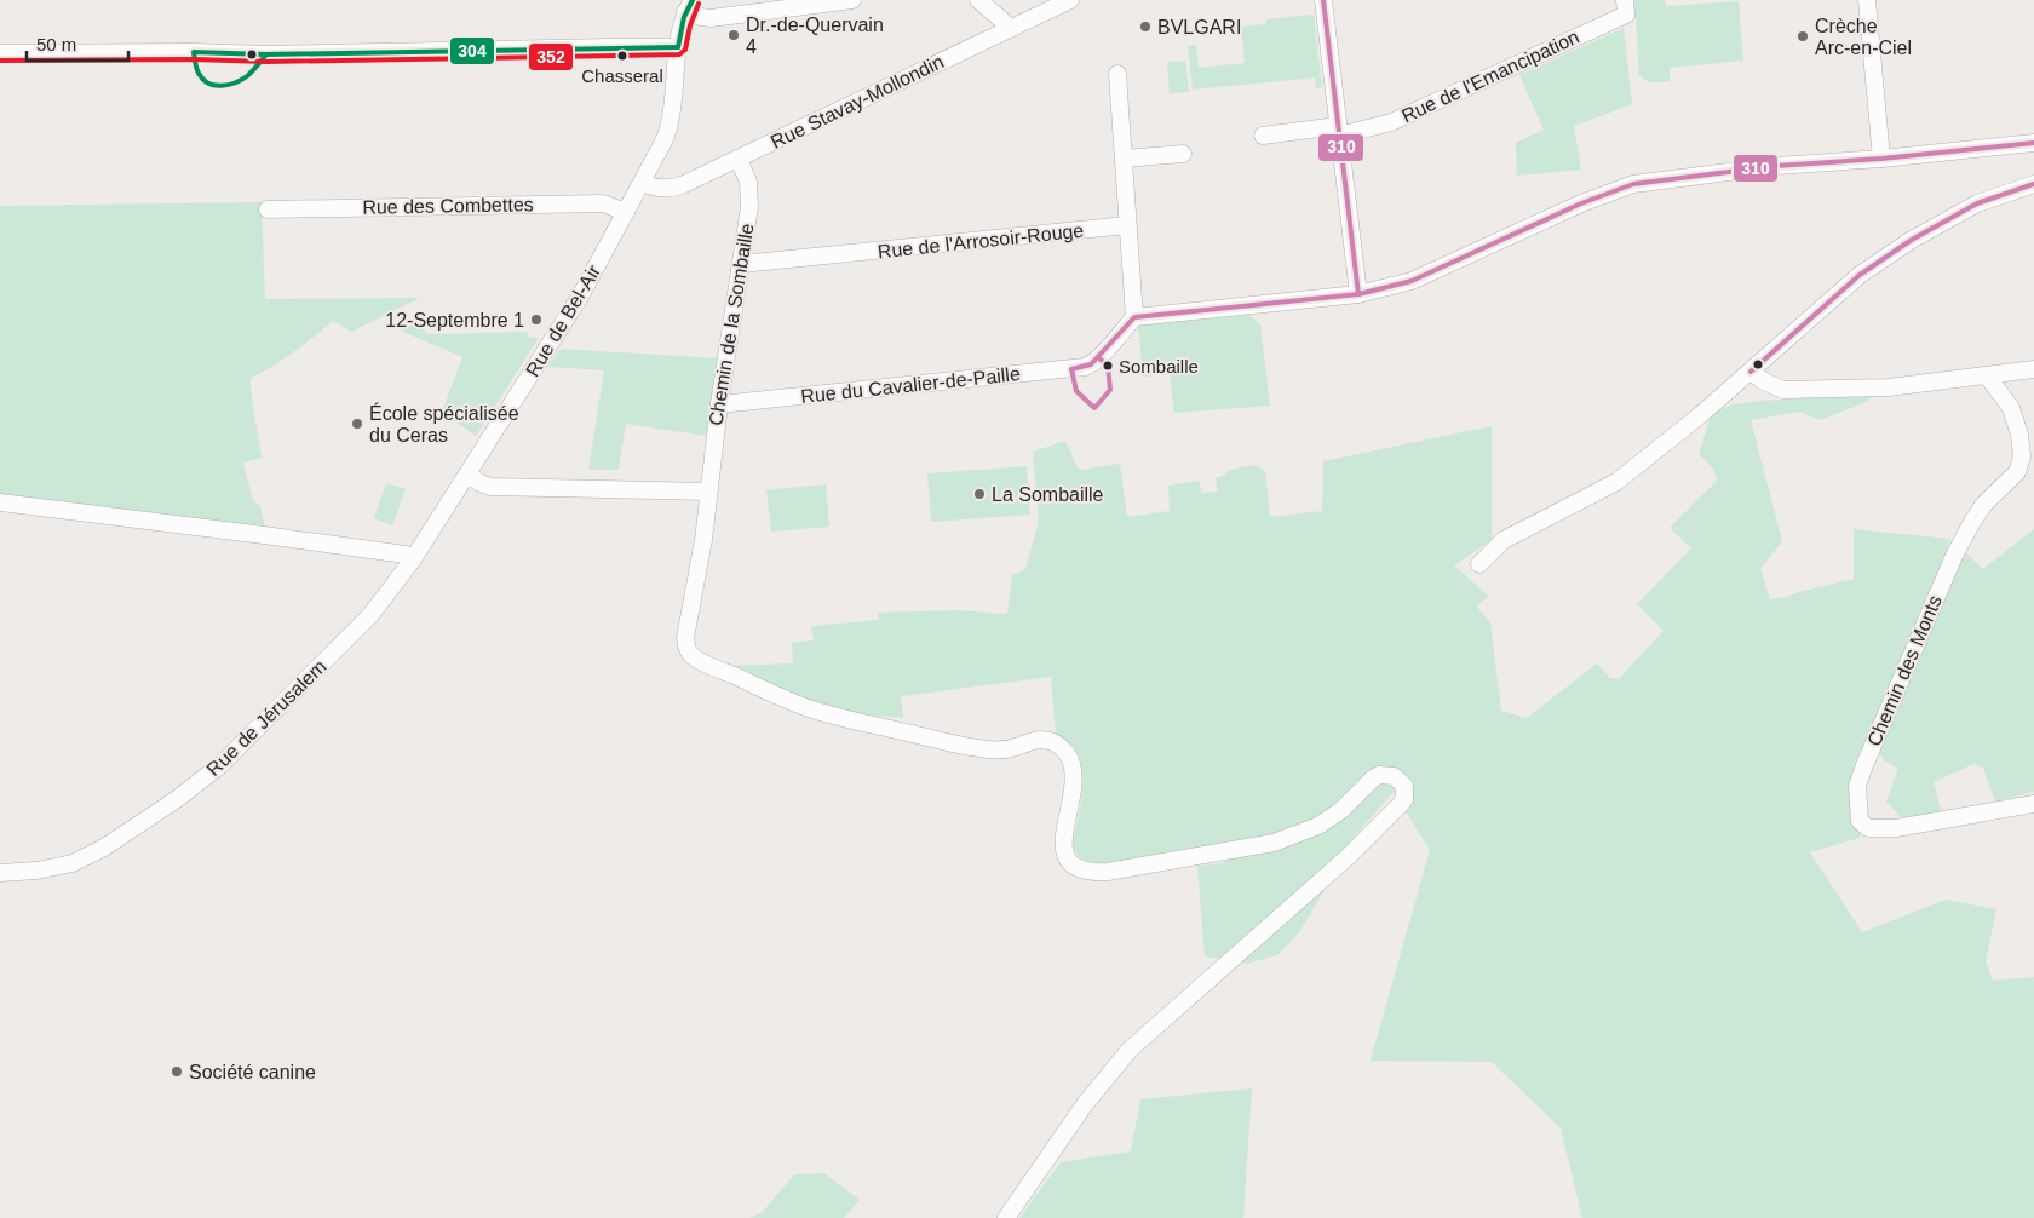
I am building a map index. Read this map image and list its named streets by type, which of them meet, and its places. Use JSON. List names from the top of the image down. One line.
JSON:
{"streets":{"street":["Rue de l'Emancipation","Rue Stavay-Mollondin","Rue des Combettes","Rue de l'Arrosoir-Rouge","Rue de Bel-Air","Chemin de la Sombaille","Rue du Cavalier-de-Paille","Chemin des Monts","Rue de Jérusalem"]},"crossings":[["Rue Stavay-Mollondin","Rue de Bel-Air"],["Rue Stavay-Mollondin","Chemin de la Sombaille"],["Rue des Combettes","Rue de Bel-Air"],["Rue de l'Arrosoir-Rouge","Chemin de la Sombaille"],["Rue de Bel-Air","Rue de Jérusalem"],["Chemin de la Sombaille","Rue du Cavalier-de-Paille"]],"places":["BVLGARI","Dr.-de-Quervain 4","Crèche Arc-en-Ciel","Chasseral","12-Septembre 1","Sombaille","École spécialisée du Ceras","La Sombaille","Société canine"],"lines":["transit line 310","transit line 304","transit line 352"],"scale_bar":"50 m"}
